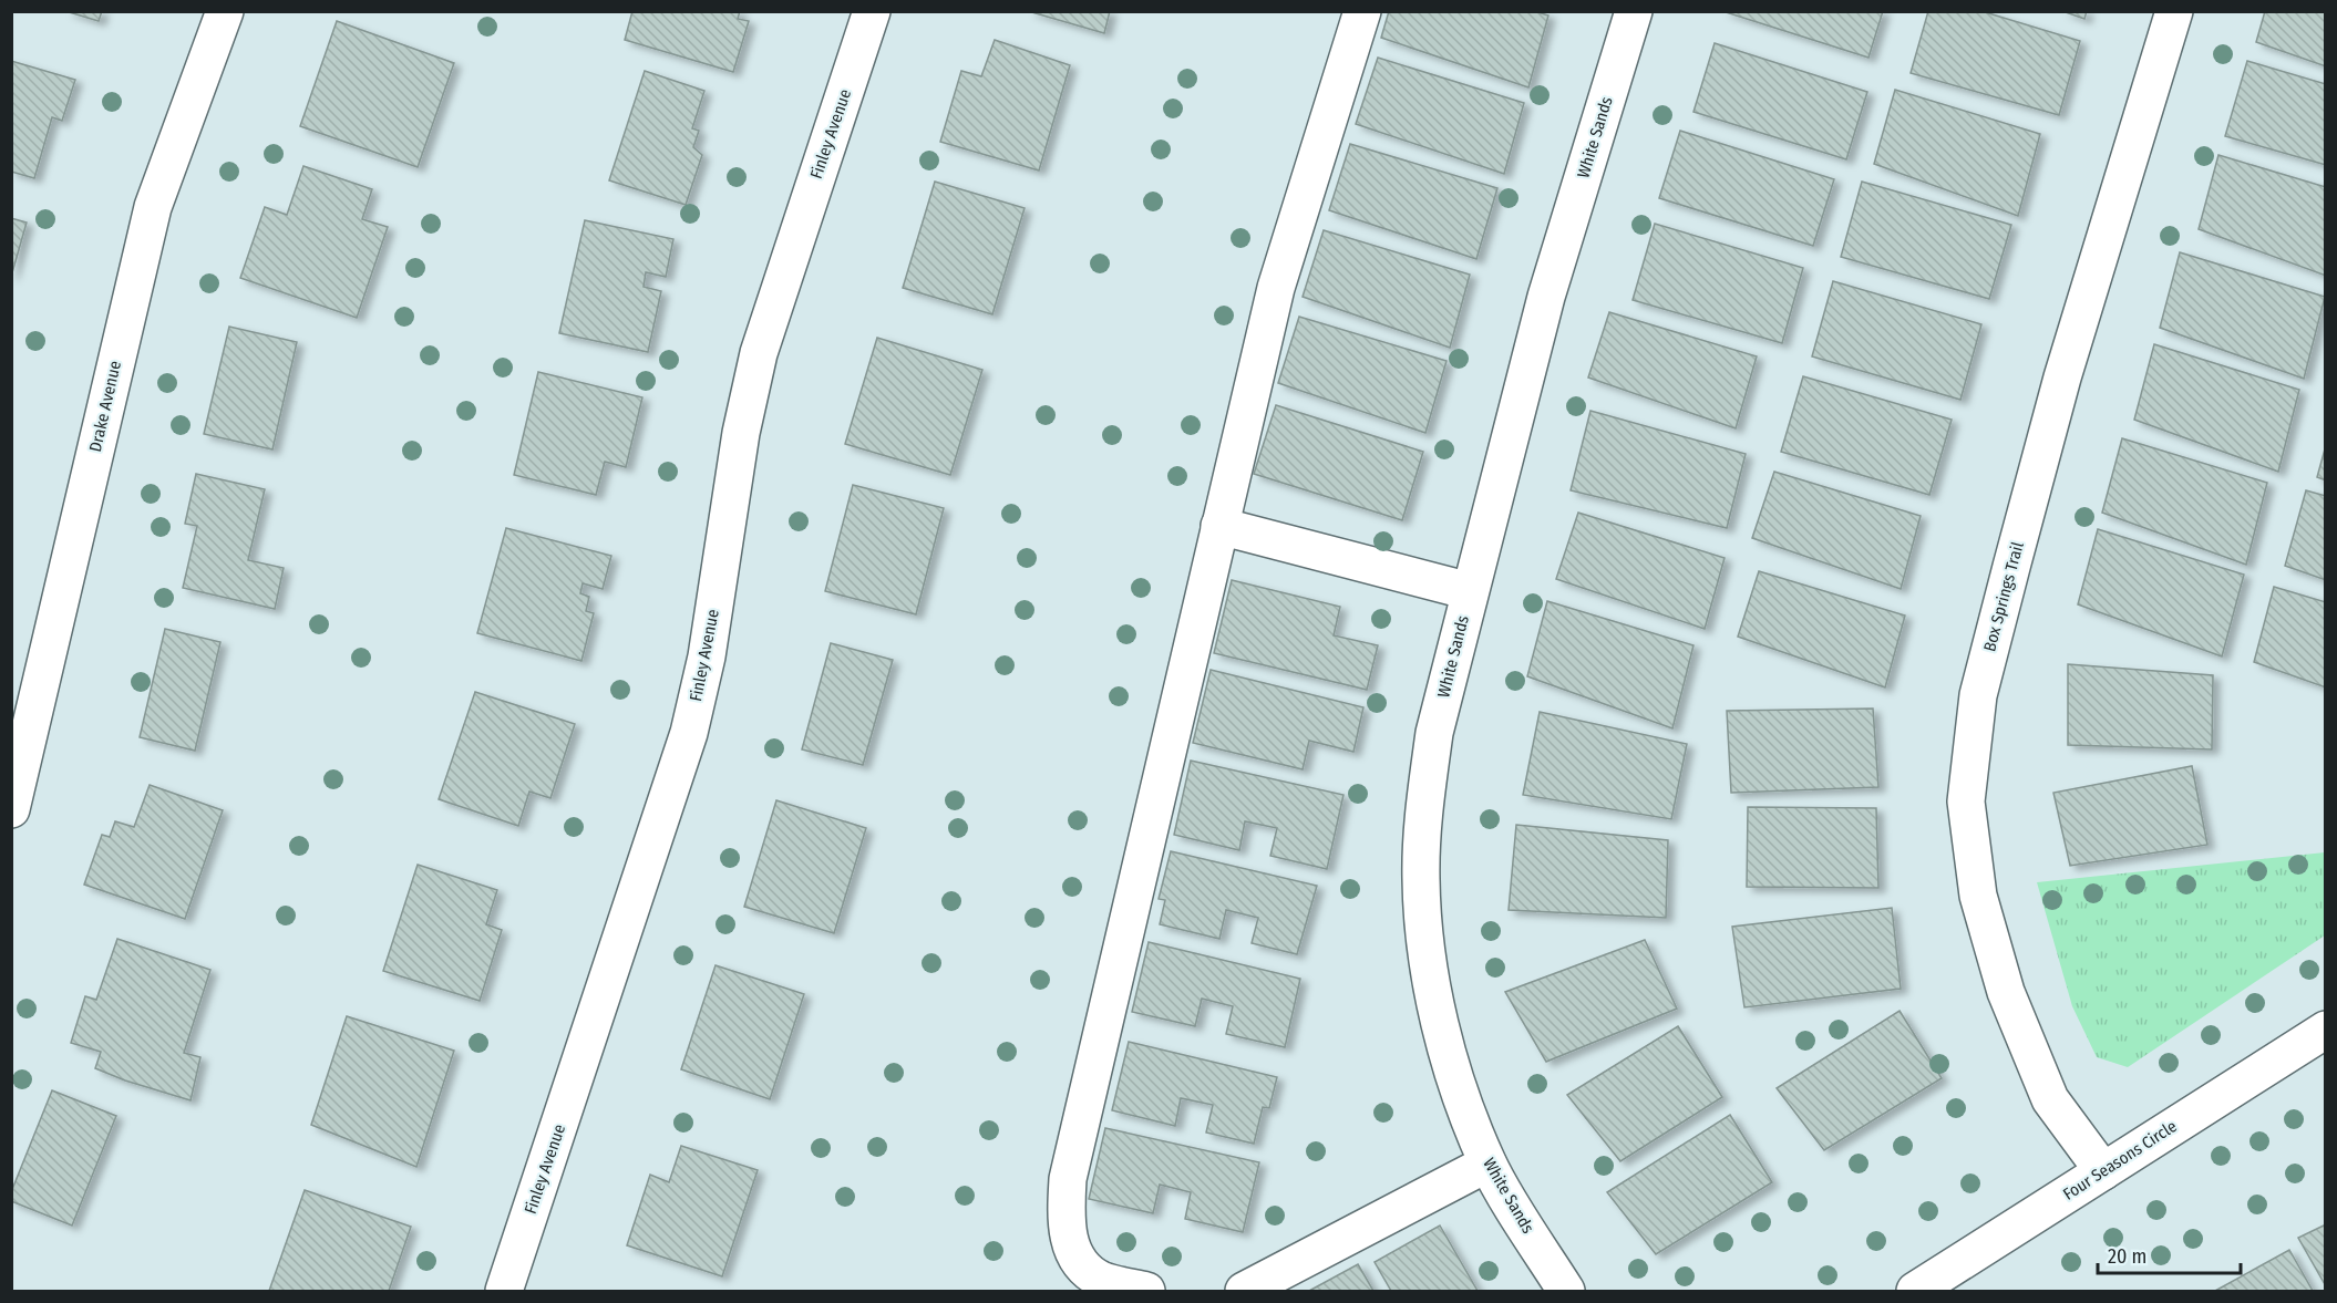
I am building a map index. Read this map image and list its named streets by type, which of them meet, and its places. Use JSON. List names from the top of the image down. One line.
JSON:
{"streets":{"street":["Finley Avenue","White Sands","Drake Avenue","Box Springs Trail","Four Seasons Circle"]},"crossings":[["Box Springs Trail","Four Seasons Circle"]],"scale_bar":"20 m"}
